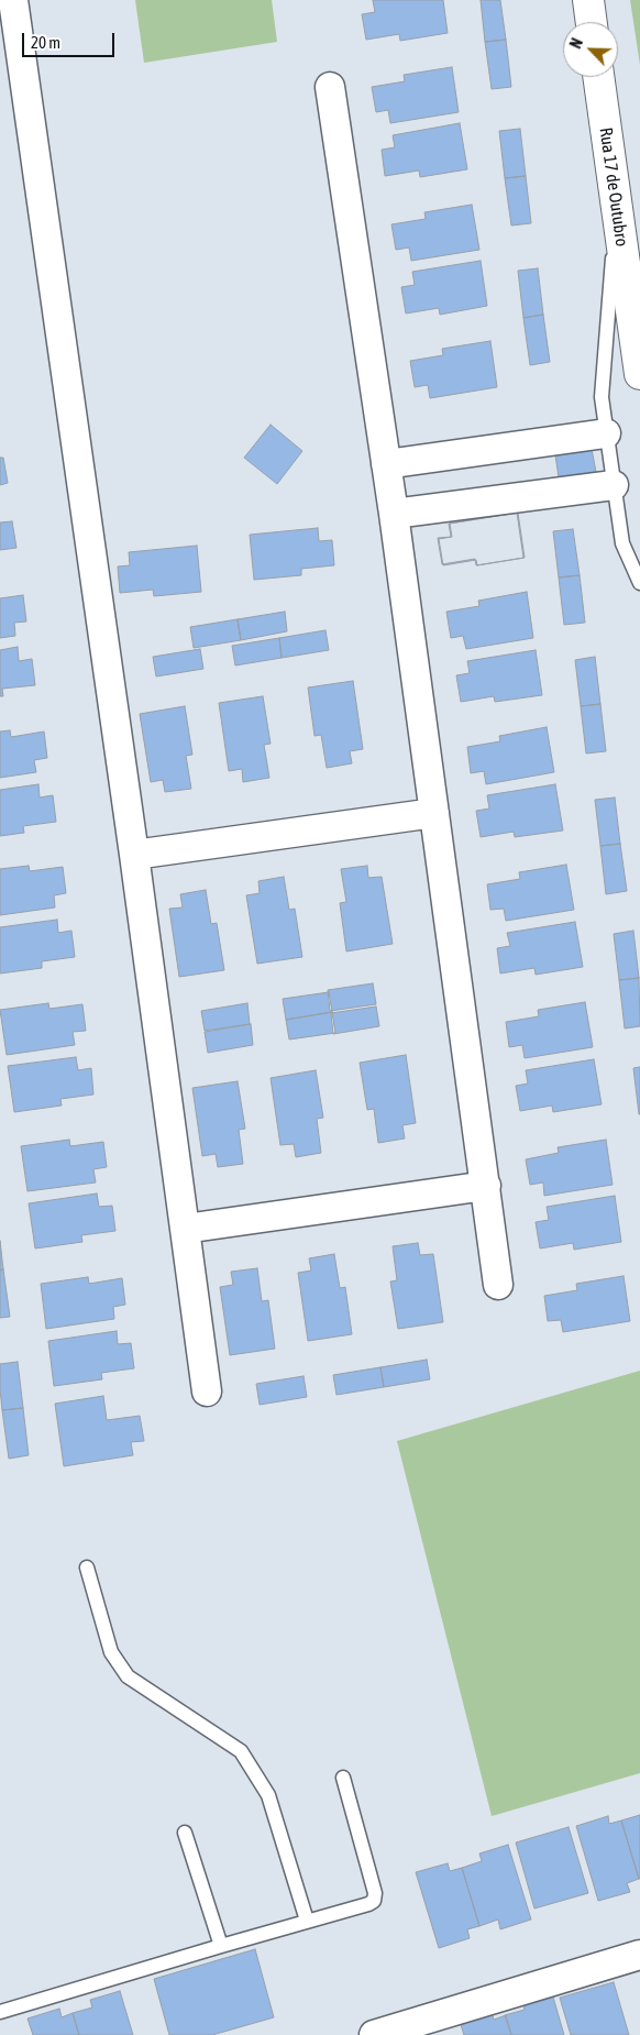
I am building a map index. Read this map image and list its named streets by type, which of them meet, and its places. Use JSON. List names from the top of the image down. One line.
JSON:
{"streets":{"main road":["Rua 17 de Outubro"]},"scale_bar":"20 m","north":"top left"}
